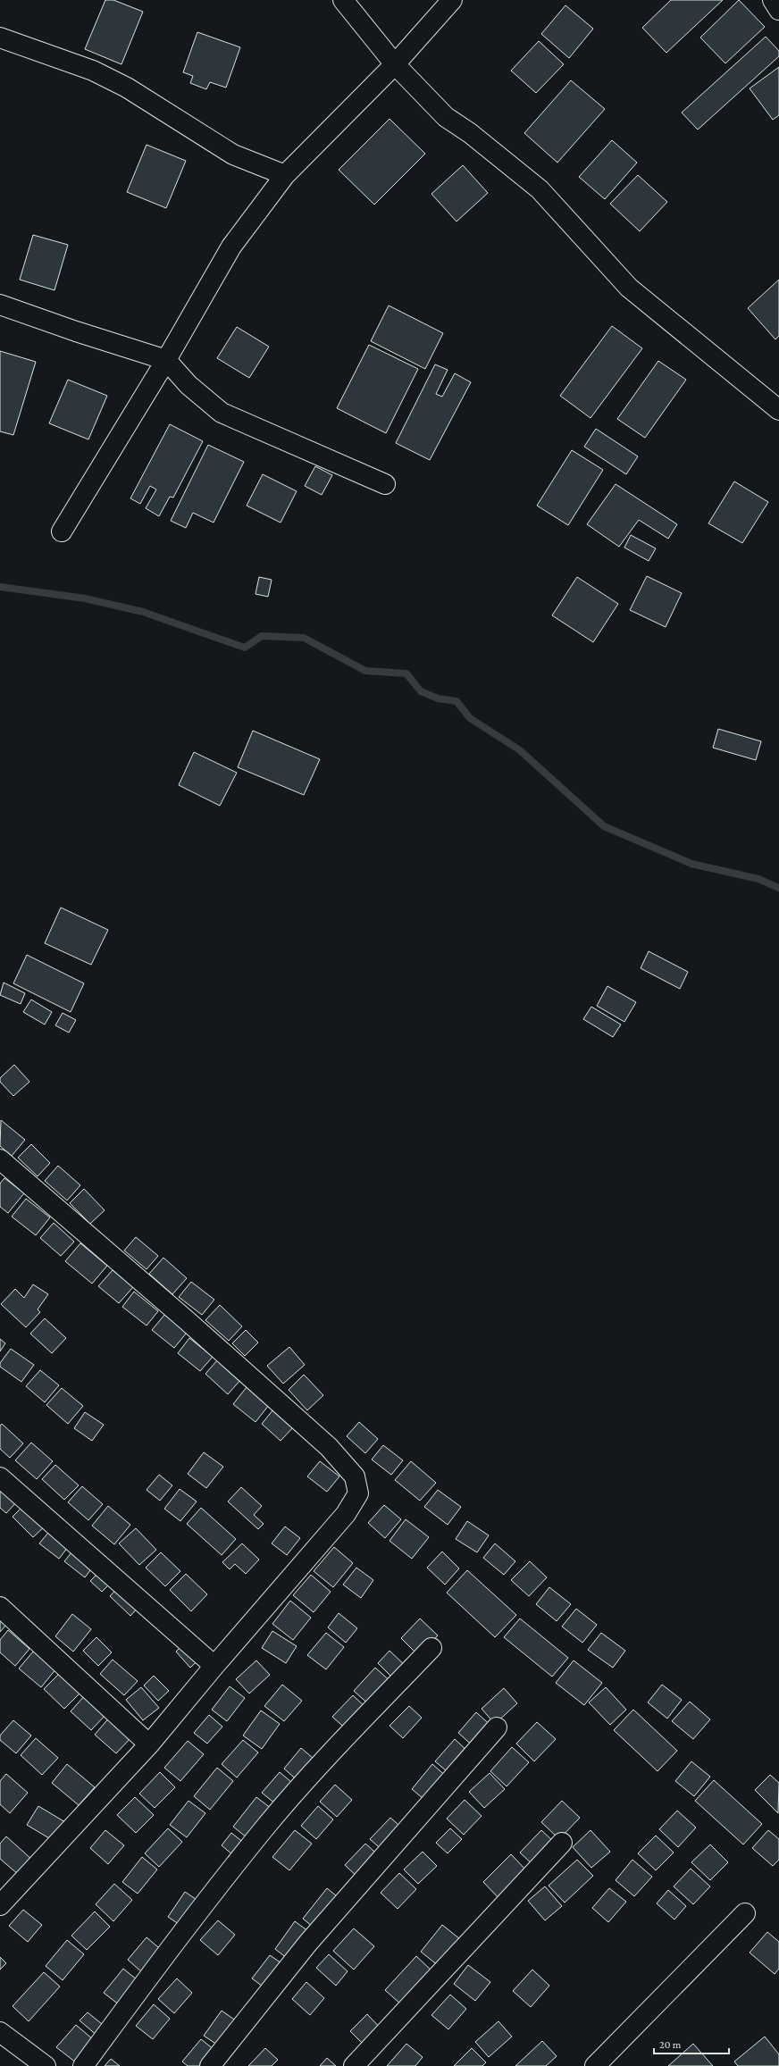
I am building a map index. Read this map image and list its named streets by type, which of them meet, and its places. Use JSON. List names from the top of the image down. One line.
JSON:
{"scale_bar":"20 m"}
